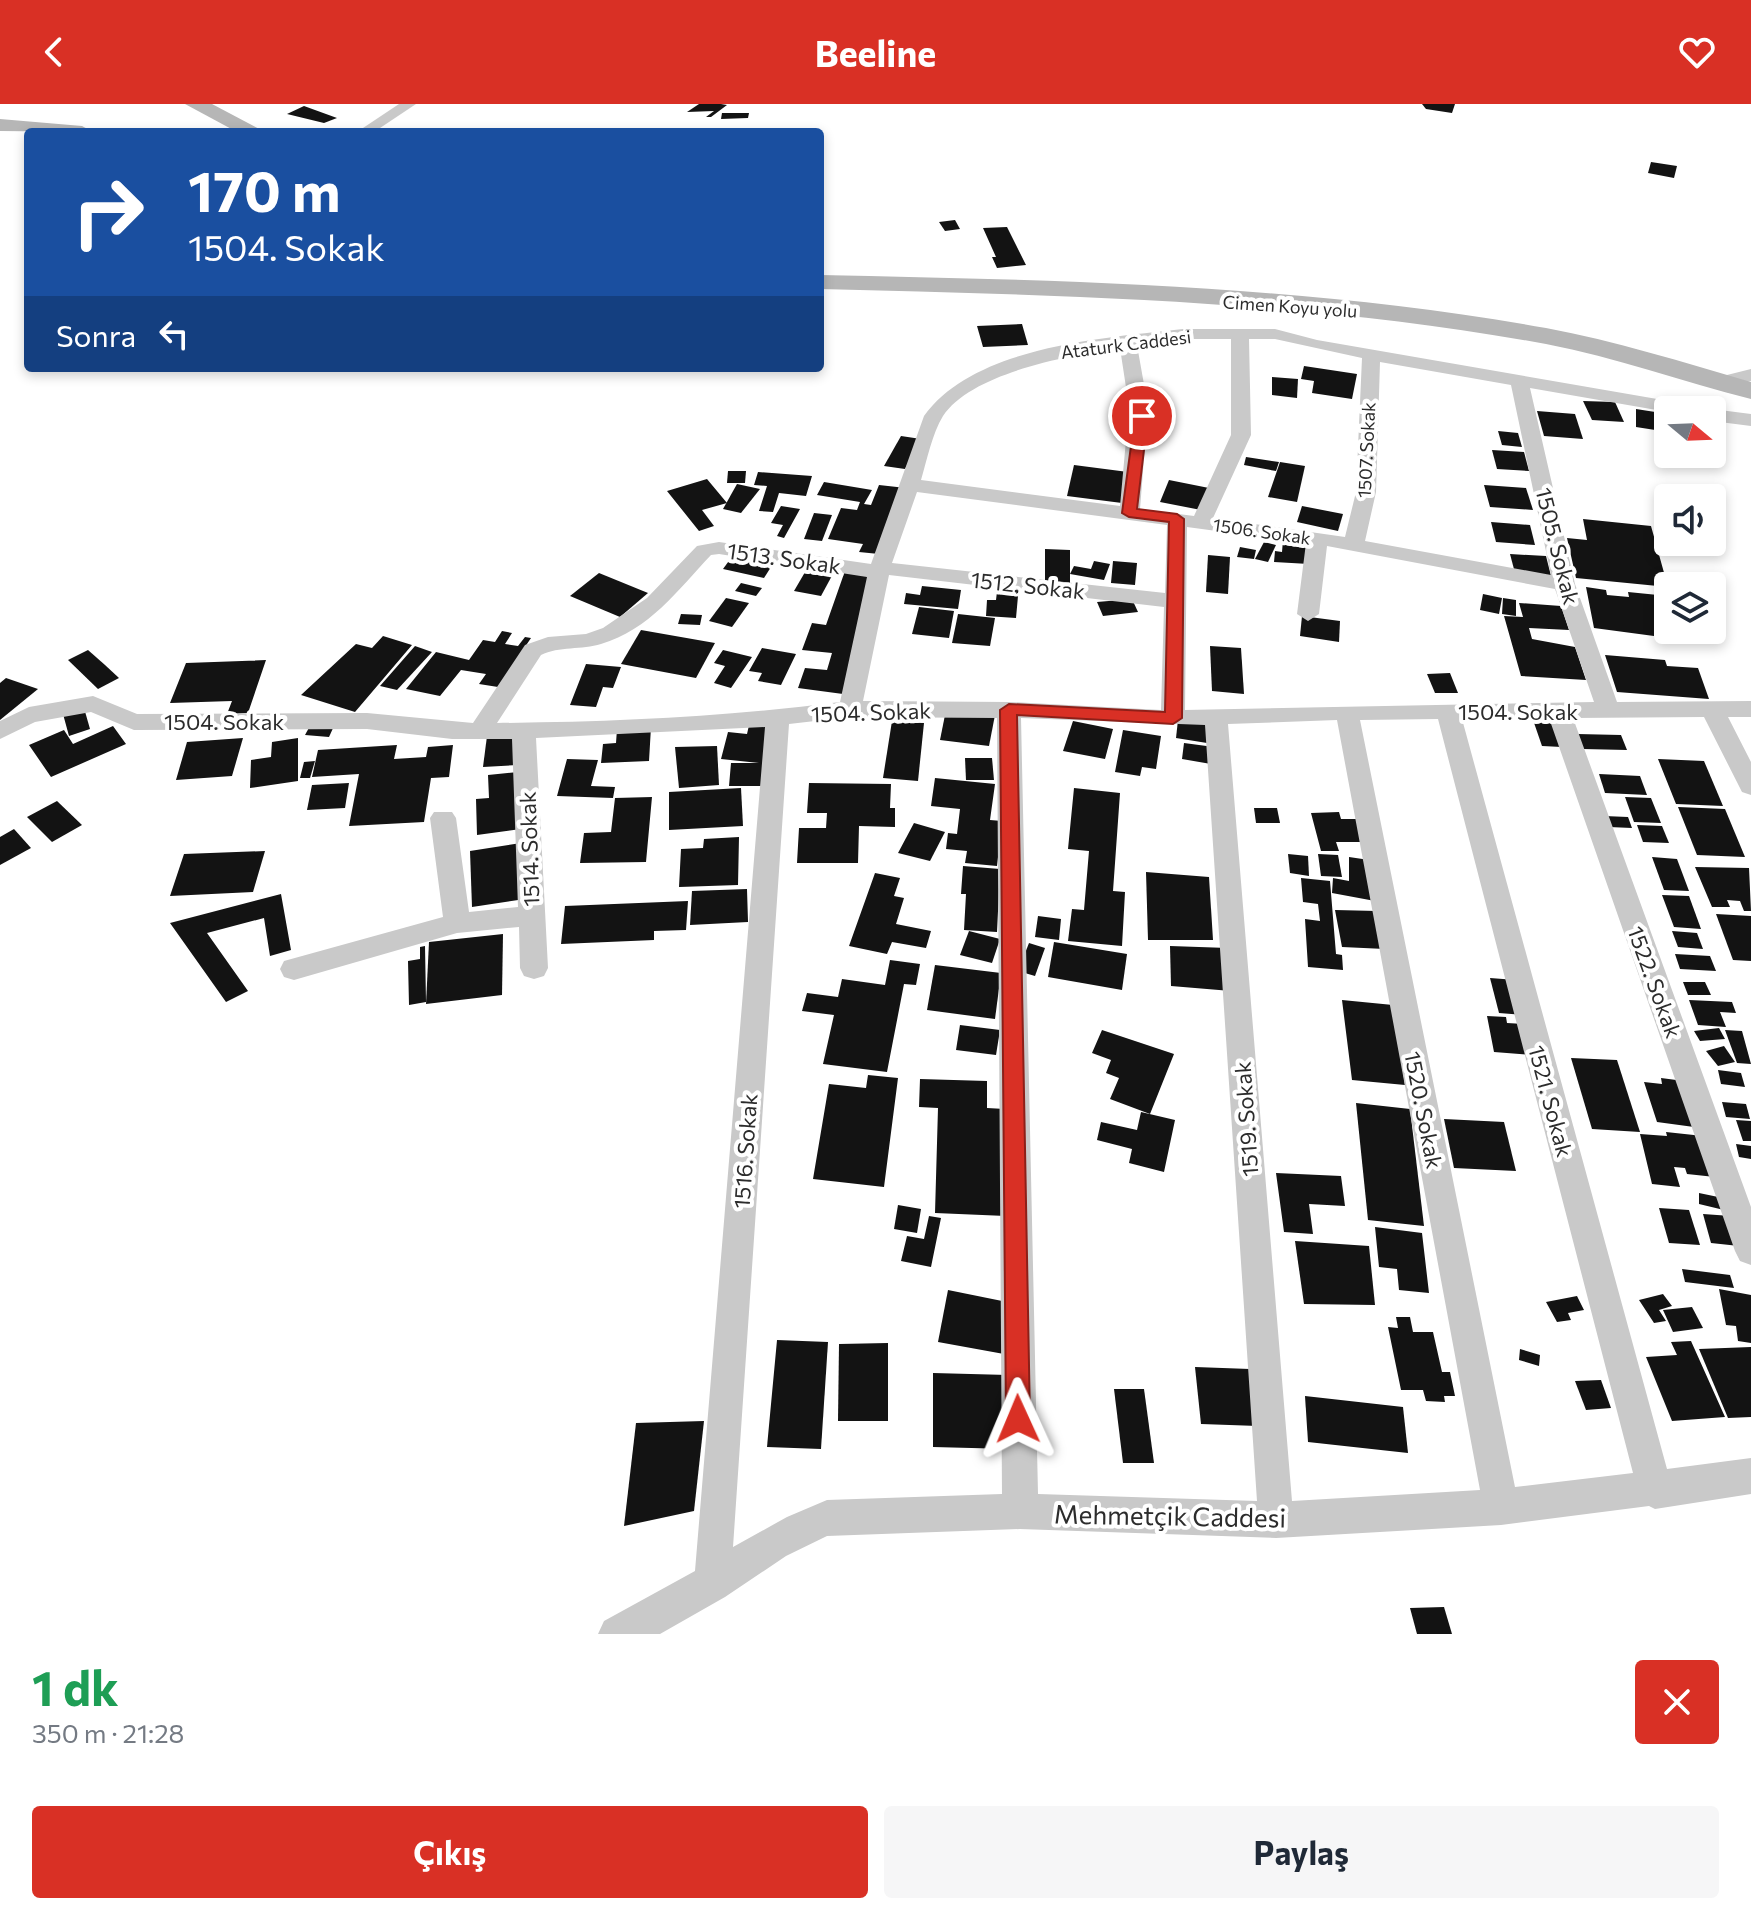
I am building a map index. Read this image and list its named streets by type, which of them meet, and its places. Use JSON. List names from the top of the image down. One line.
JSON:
{"streets":{"street":["Cimen Koyu yolu","Ataturk Caddesi","1507. Sokak","1506. Sokak","1505. Sokak","1513. Sokak","1512. Sokak","1504. Sokak","1514. Sokak","1522. Sokak","1521. Sokak","1520. Sokak","1519. Sokak","1516. Sokak","Mehmetçik Caddesi"]},"crossings":[["Ataturk Caddesi","1507. Sokak"],["Ataturk Caddesi","1506. Sokak"],["Ataturk Caddesi","1505. Sokak"],["Ataturk Caddesi","1513. Sokak"],["Ataturk Caddesi","1512. Sokak"],["Ataturk Caddesi","1504. Sokak"],["1507. Sokak","1506. Sokak"],["1506. Sokak","1505. Sokak"],["1505. Sokak","1504. Sokak"],["1513. Sokak","1512. Sokak"],["1513. Sokak","1504. Sokak"],["1504. Sokak","1514. Sokak"],["1504. Sokak","1522. Sokak"],["1504. Sokak","1521. Sokak"],["1504. Sokak","1520. Sokak"],["1504. Sokak","1519. Sokak"],["1504. Sokak","1516. Sokak"],["1521. Sokak","Mehmetçik Caddesi"],["1520. Sokak","Mehmetçik Caddesi"],["1519. Sokak","Mehmetçik Caddesi"],["1516. Sokak","Mehmetçik Caddesi"]],"north":"right","page":{"header":"Beeline","turn":["170 m","1504. Sokak"],"then":"Sonra","heading":["1 dk","350 m · 21:28"],"buttons":["Çıkış","Paylaş"]}}
